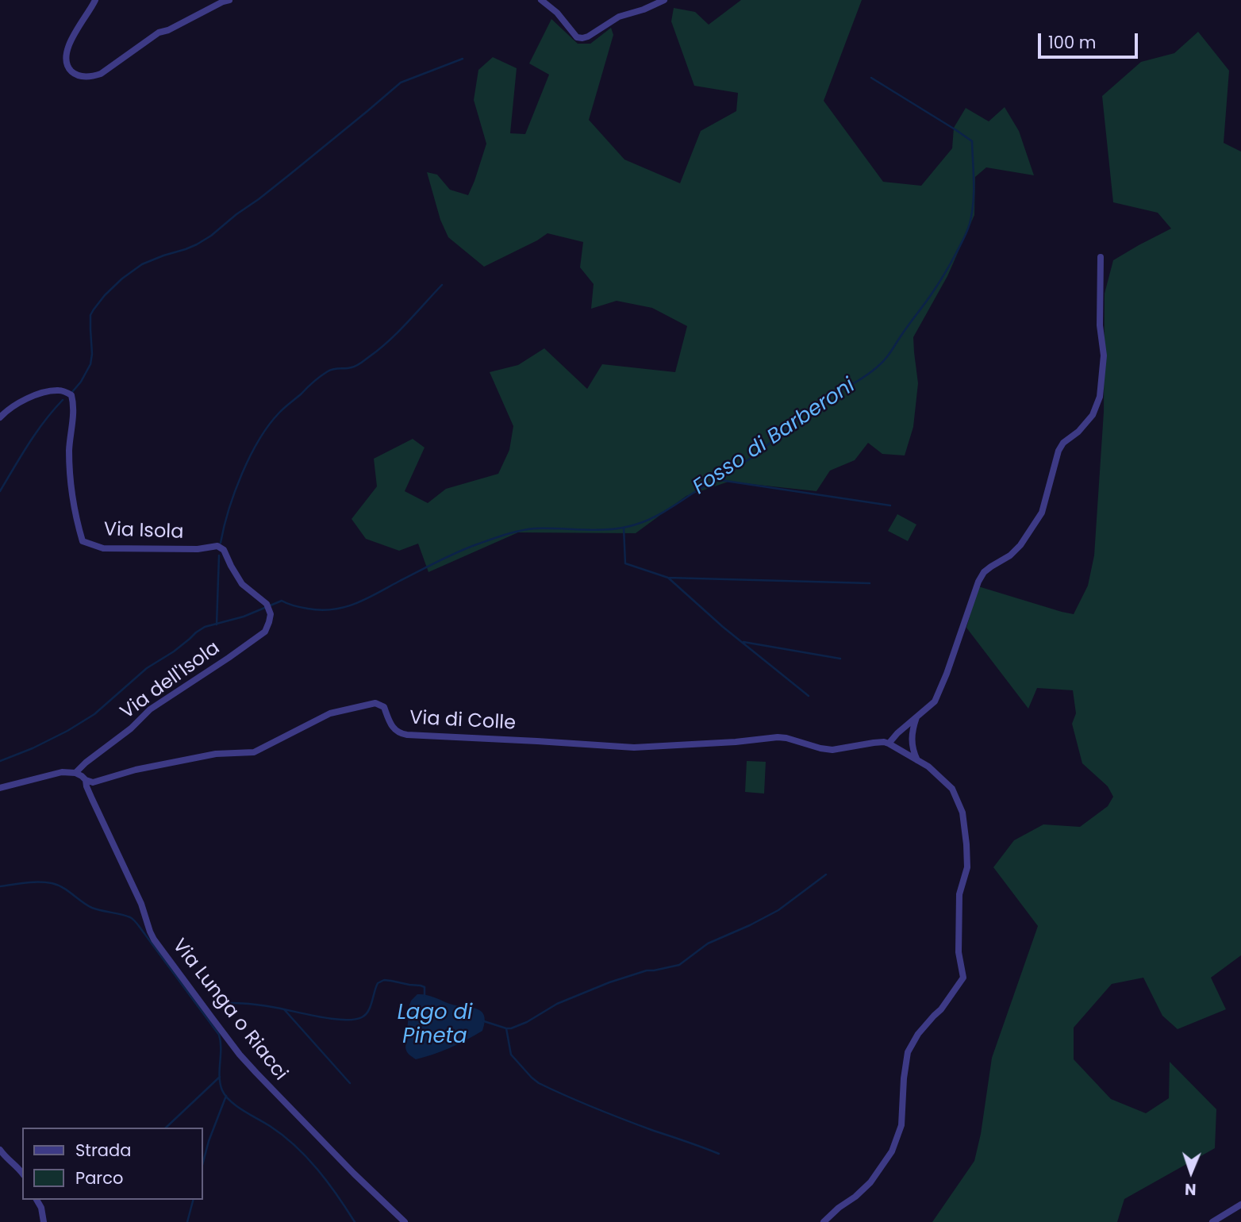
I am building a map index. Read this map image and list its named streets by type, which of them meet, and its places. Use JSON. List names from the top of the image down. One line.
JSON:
{"streets":{"street":["Via Isola","Via dell'Isola","Via di Colle","Via Lunga o Riacci"]},"crossings":[["Via Isola","Via dell'Isola"],["Via di Colle","Via Lunga o Riacci"]],"water":["Fosso di Barberoni","Lago di Pineta"],"legend":["Strada","Parco"],"scale_bar":"100 m","north":"bottom"}
